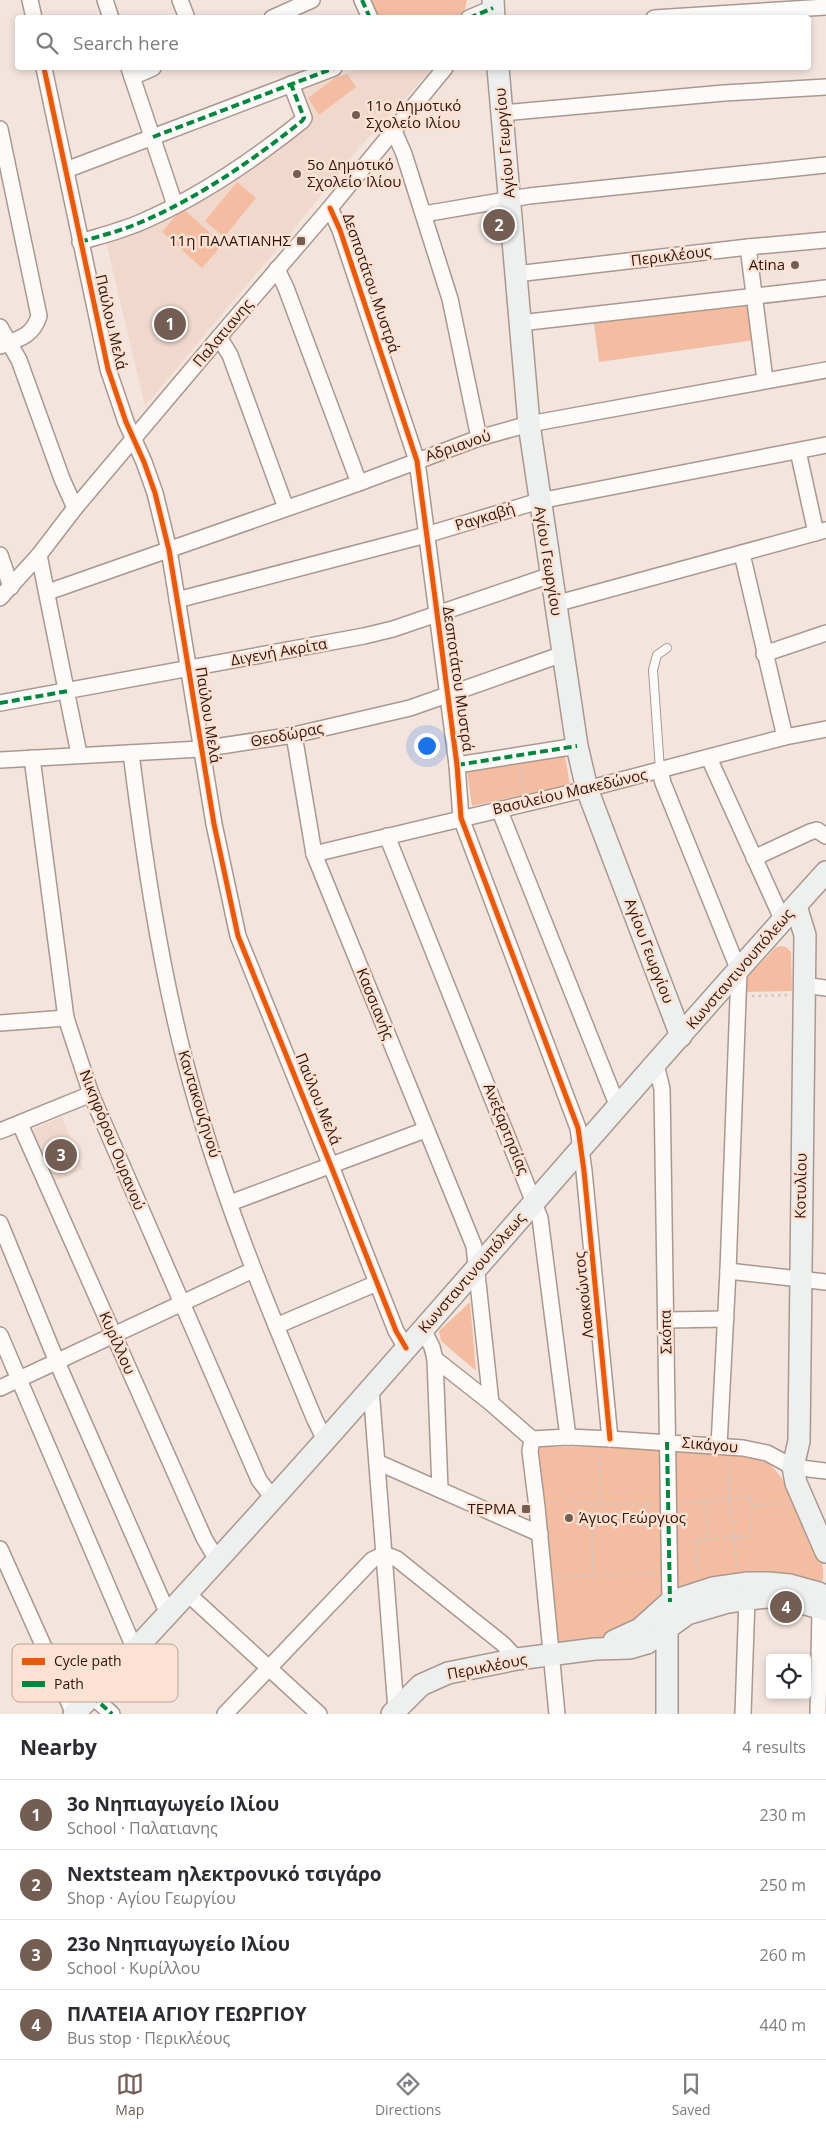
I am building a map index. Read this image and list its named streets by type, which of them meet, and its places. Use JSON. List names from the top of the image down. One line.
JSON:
{"streets":{"street":["Αγίου Γεωργίου","Περικλέους","Δεσποτάτου Μυστρά","Παύλου Μελά","Παλατιανης","Αδριανού","Ραγκαβή","Διγενή Ακρίτα","Θεοδώρας","Βασιλείου Μακεδώνος","Κωνσταντινουπόλεως","Κασσιανής","Καντακουζηνού","Ανεξαρτησίας","Νικηφόρου Ουρανού","Κοτυλίου","Λαοκοώντος","Σκόπα","Κυρίλλου","Σικάγου"]},"crossings":[["Αγίου Γεωργίου","Περικλέους"],["Αγίου Γεωργίου","Αδριανού"],["Αγίου Γεωργίου","Ραγκαβή"],["Αγίου Γεωργίου","Διγενή Ακρίτα"],["Αγίου Γεωργίου","Θεοδώρας"],["Αγίου Γεωργίου","Βασιλείου Μακεδώνος"],["Αγίου Γεωργίου","Κωνσταντινουπόλεως"],["Περικλέους","Σκόπα"],["Δεσποτάτου Μυστρά","Παλατιανης"],["Δεσποτάτου Μυστρά","Αδριανού"],["Δεσποτάτου Μυστρά","Ραγκαβή"],["Δεσποτάτου Μυστρά","Διγενή Ακρίτα"],["Δεσποτάτου Μυστρά","Θεοδώρας"],["Δεσποτάτου Μυστρά","Βασιλείου Μακεδώνος"],["Δεσποτάτου Μυστρά","Κωνσταντινουπόλεως"],["Δεσποτάτου Μυστρά","Λαοκοώντος"],["Παύλου Μελά","Παλατιανης"],["Παύλου Μελά","Αδριανού"],["Παύλου Μελά","Ραγκαβή"],["Παύλου Μελά","Διγενή Ακρίτα"],["Παύλου Μελά","Θεοδώρας"],["Παύλου Μελά","Κωνσταντινουπόλεως"],["Θεοδώρας","Κασσιανής"],["Θεοδώρας","Καντακουζηνού"],["Θεοδώρας","Νικηφόρου Ουρανού"],["Βασιλείου Μακεδώνος","Κασσιανής"],["Βασιλείου Μακεδώνος","Ανεξαρτησίας"],["Κωνσταντινουπόλεως","Κασσιανής"],["Κωνσταντινουπόλεως","Καντακουζηνού"],["Κωνσταντινουπόλεως","Ανεξαρτησίας"],["Κωνσταντινουπόλεως","Νικηφόρου Ουρανού"],["Κωνσταντινουπόλεως","Κοτυλίου"],["Κωνσταντινουπόλεως","Λαοκοώντος"],["Κωνσταντινουπόλεως","Σκόπα"],["Κωνσταντινουπόλεως","Κυρίλλου"],["Ανεξαρτησίας","Σικάγου"],["Κοτυλίου","Σικάγου"],["Λαοκοώντος","Σικάγου"],["Σκόπα","Σικάγου"]],"places":{"other":["11ο Δημοτικό Σχολείο Ιλίου","5ο Δημοτικό Σχολείο Ιλίου","Atina","Άγιος Γεώργιος"],"transit":["11η ΠΑΛΑΤΙΑΝΗΣ","ΤΕΡΜΑ"]},"legend":["Cycle path","Path"],"page":{"search":"Search here","pins":["2","1","3","4"],"heading":["Nearby","4 results"],"list":[{"mark":"1","name":"3ο Νηπιαγωγείο Ιλίου","note":"School · Παλατιανης","value":"230 m"},{"mark":"2","name":"Nextsteam ηλεκτρονικό τσιγάρο","note":"Shop · Αγίου Γεωργίου","value":"250 m"},{"mark":"3","name":"23ο Νηπιαγωγείο Ιλίου","note":"School · Κυρίλλου","value":"260 m"},{"mark":"4","name":"ΠΛΑΤΕΙΑ ΑΓΙΟΥ ΓΕΩΡΓΙΟΥ","note":"Bus stop · Περικλέους","value":"440 m"}],"nav":["Map","Directions","Saved"]}}
